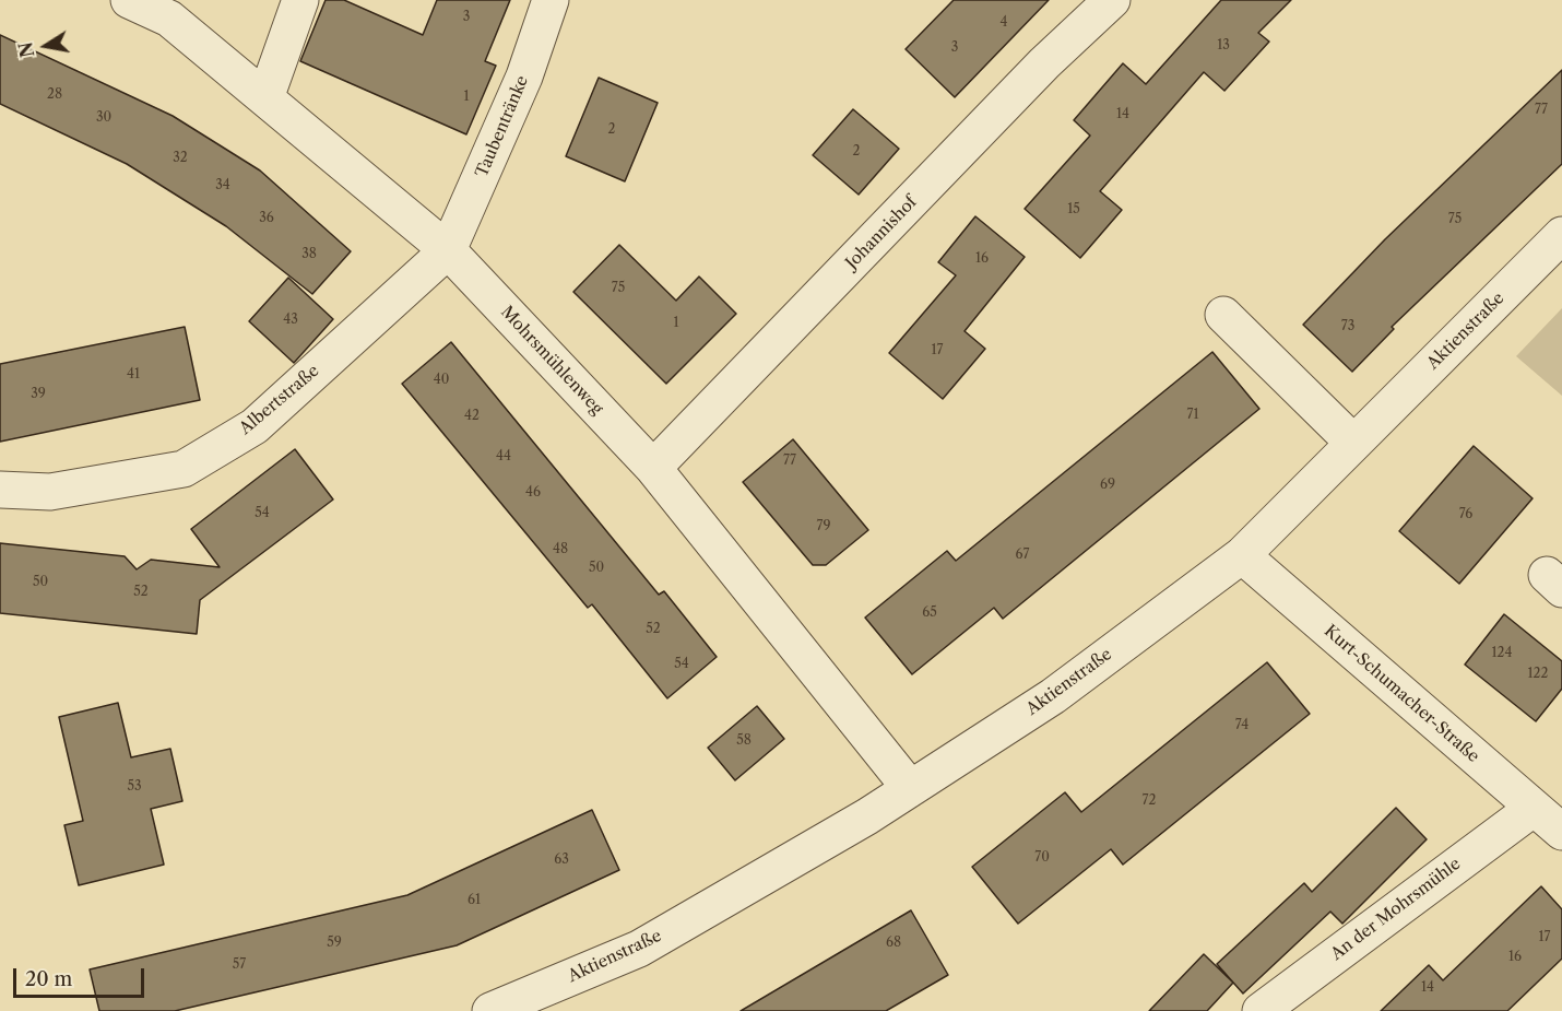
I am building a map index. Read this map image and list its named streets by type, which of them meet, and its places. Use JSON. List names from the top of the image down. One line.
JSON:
{"streets":{"street":["Taubentränke","Johannishof","Aktienstraße","Mohrsmühlenweg","Albertstraße","Kurt-Schumacher-Straße","An der Mohrsmühle"]},"crossings":[["Taubentränke","Mohrsmühlenweg"],["Taubentränke","Albertstraße"],["Johannishof","Mohrsmühlenweg"],["Aktienstraße","Mohrsmühlenweg"],["Aktienstraße","Kurt-Schumacher-Straße"],["Mohrsmühlenweg","Albertstraße"],["Kurt-Schumacher-Straße","An der Mohrsmühle"]],"house_numbers":["3","4","13","3","28","1","77","14","30","2","2","32","34","15","36","75","38","16","75","43","1","73","17","41","40","39","71","42","44","77","69","46","54","76","79","48","67","50","50","52","65","52","124","54","122","74","58","53","72","70","63","61","17","59","68","16","57","14"],"scale_bar":"20 m","north":"left"}
